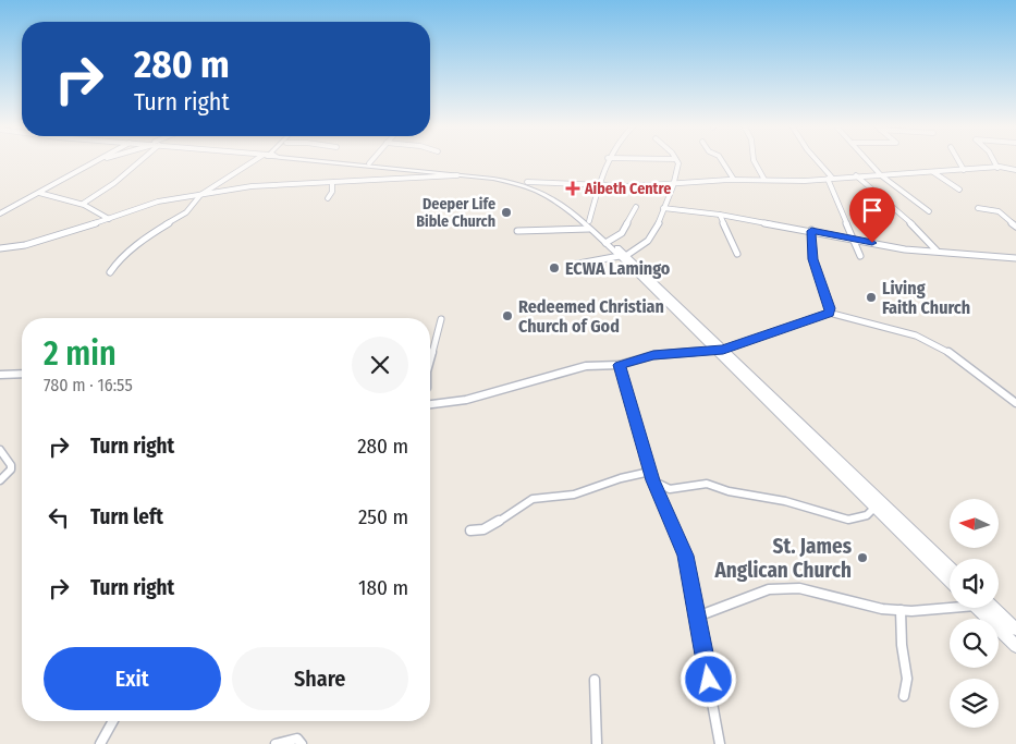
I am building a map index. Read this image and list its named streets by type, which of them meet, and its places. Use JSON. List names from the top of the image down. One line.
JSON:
{"places":{"health":["Aibeth Centre"],"other":["Deeper Life Bible Church","ECWA Lamingo","Living Faith Church","Redeemed Christian Church of God","St. James Anglican Church"]},"north":"left","page":{"turn":["280 m","Turn right"],"heading":["2 min","780 m · 16:55"],"list":[{"name":"Turn right","value":"280 m"},{"name":"Turn left","value":"250 m"},{"name":"Turn right","value":"180 m"}],"buttons":["Exit","Share"]}}
